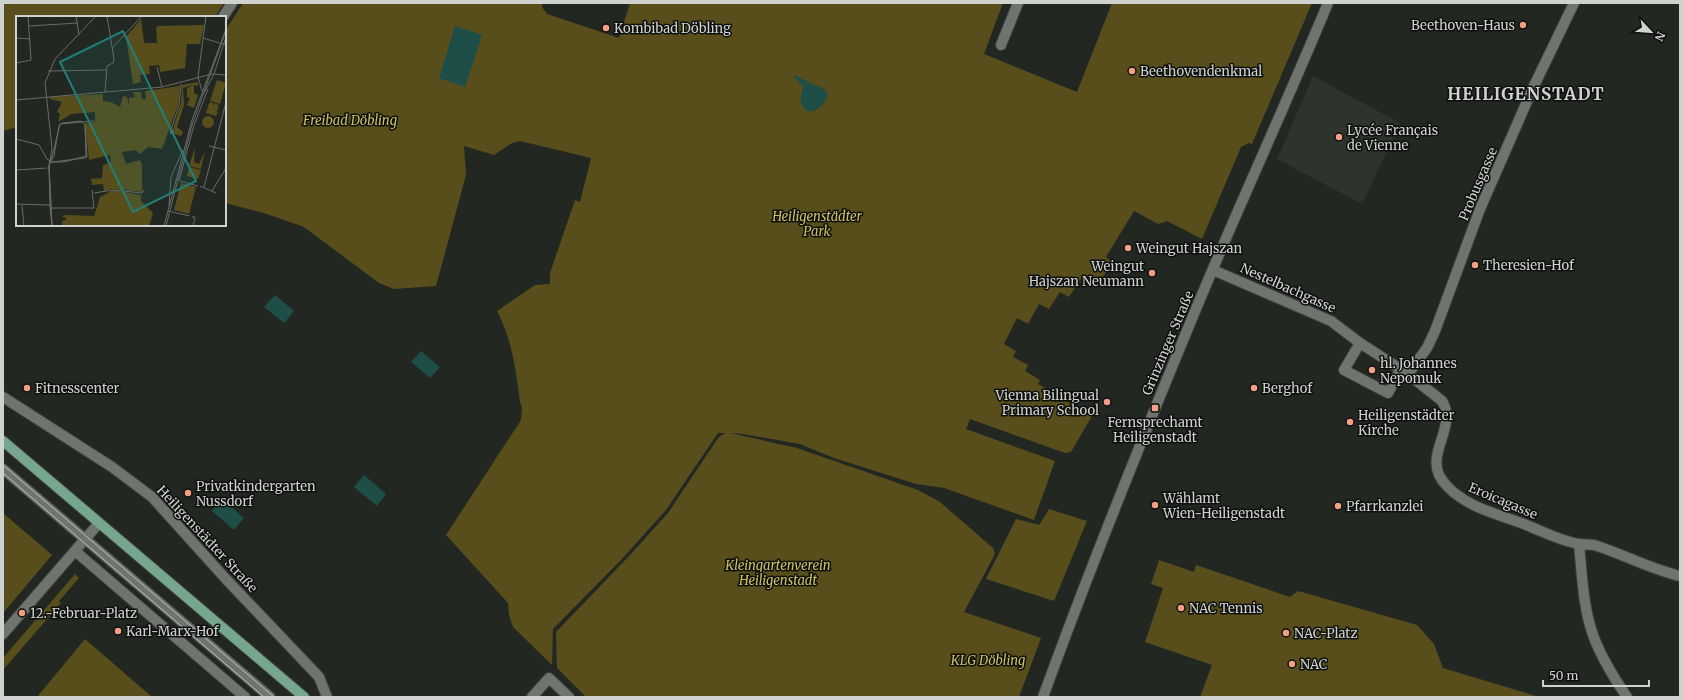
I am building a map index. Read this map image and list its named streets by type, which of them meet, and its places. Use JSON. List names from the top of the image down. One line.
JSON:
{"streets":{"street":["Probusgasse","Nestelbachgasse","Grinzinger Straße","Eroicagasse","Heiligenstädter Straße"]},"crossings":[["Probusgasse","Nestelbachgasse"],["Probusgasse","Eroicagasse"],["Nestelbachgasse","Grinzinger Straße"],["Nestelbachgasse","Eroicagasse"]],"districts":["HEILIGENSTADT"],"parks":["Freibad Döbling","Heiligenstädter Park","Kleingartenverein Heiligenstadt","KLG Döbling"],"places":{"other":["Beethoven-Haus","Kombibad Döbling","Beethovendenkmal","Lycée Français de Vienne","Weingut Hajszan","Theresien-Hof","Weingut Hajszan Neumann","hl. Johannes Nepomuk","Fitnesscenter","Berghof","Vienna Bilingual Primary School","Heiligenstädter Kirche","Privatkindergarten Nussdorf","Wählamt Wien-Heiligenstadt","Pfarrkanzlei","NAC Tennis","12.-Februar-Platz","Karl-Marx-Hof","NAC-Platz","NAC"],"transit":["Fernsprechamt Heiligenstadt"]},"scale_bar":"50 m","north":"bottom right"}
